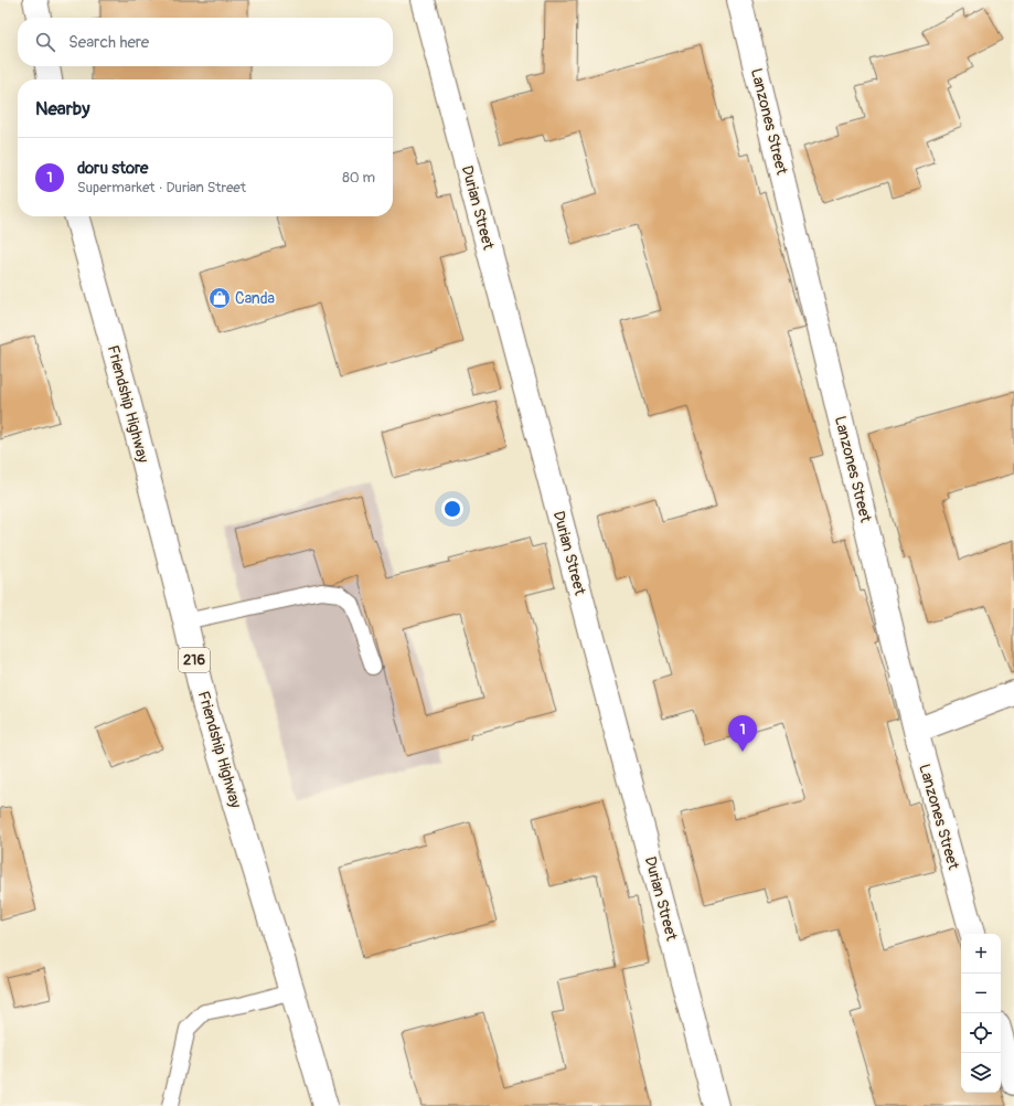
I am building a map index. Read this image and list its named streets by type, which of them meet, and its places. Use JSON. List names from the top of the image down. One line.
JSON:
{"streets":{"street":["Lanzones Street","Durian Street","Friendship Highway","216"]},"places":{"shop":["Canda"]},"page":{"search":"Search here","heading":"Nearby","list":[{"mark":"1","name":"doru store","note":"Supermarket · Durian Street","value":"80 m"}],"pins":"1","map_buttons":["+","−"]}}
